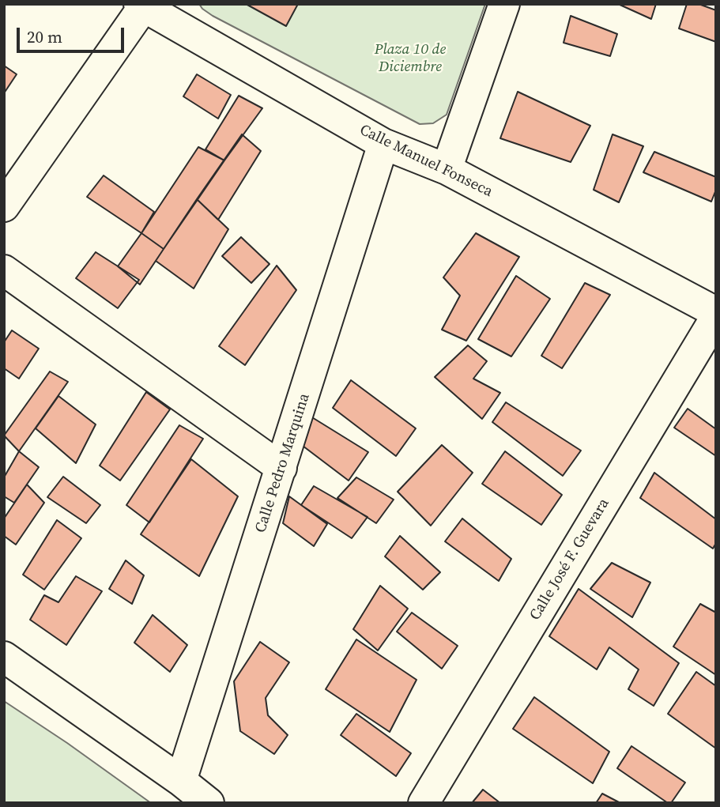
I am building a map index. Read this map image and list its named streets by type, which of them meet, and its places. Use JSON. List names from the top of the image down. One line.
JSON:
{"streets":{"street":["Calle Manuel Fonseca","Calle Pedro Marquina","Calle José F. Guevara"]},"crossings":[["Calle Manuel Fonseca","Calle Pedro Marquina"]],"parks":["Plaza 10 de Diciembre"],"scale_bar":"20 m"}
